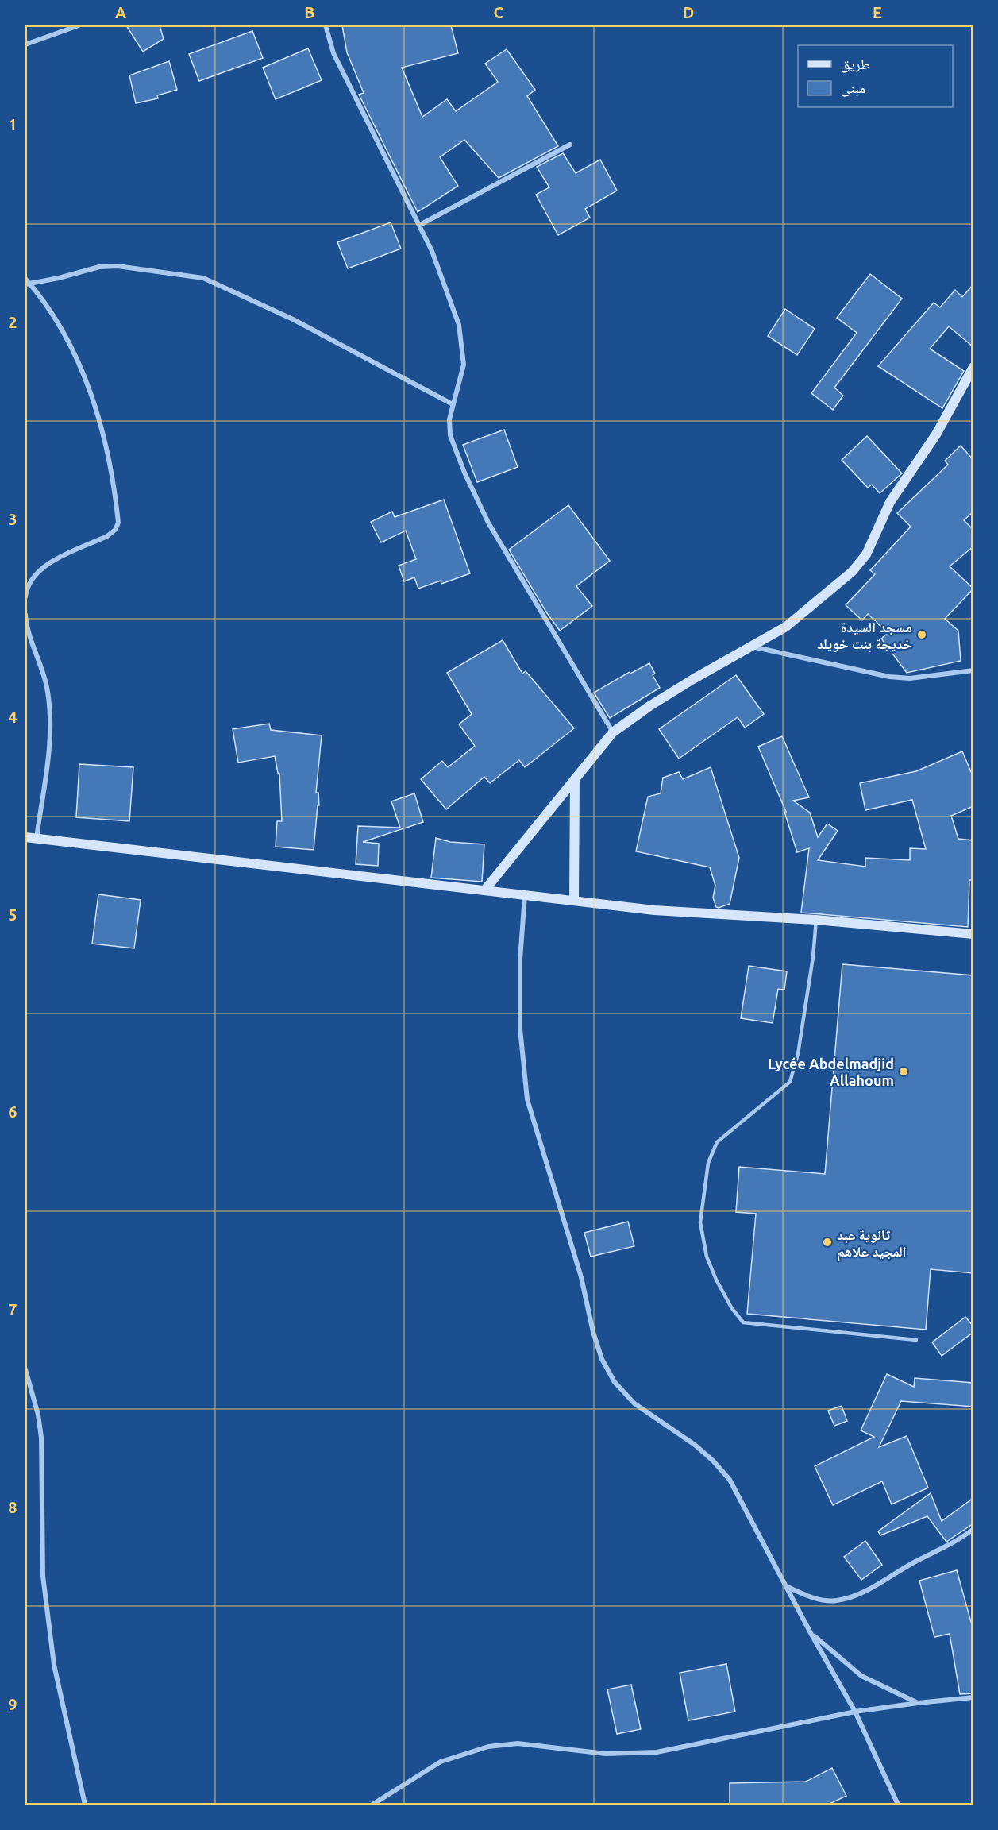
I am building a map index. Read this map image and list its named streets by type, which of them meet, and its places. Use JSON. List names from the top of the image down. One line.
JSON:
{"places":["مسجد السيدة خديجة بنت خويلد","Lycée Abdelmadjid Allahoum","ثانوية عبد المجيد علاهم"],"legend":["طريق","مبنى"],"grid":{"columns":["A","B","C","D","E"],"rows":["1","2","3","4","5","6","7","8","9"]}}
